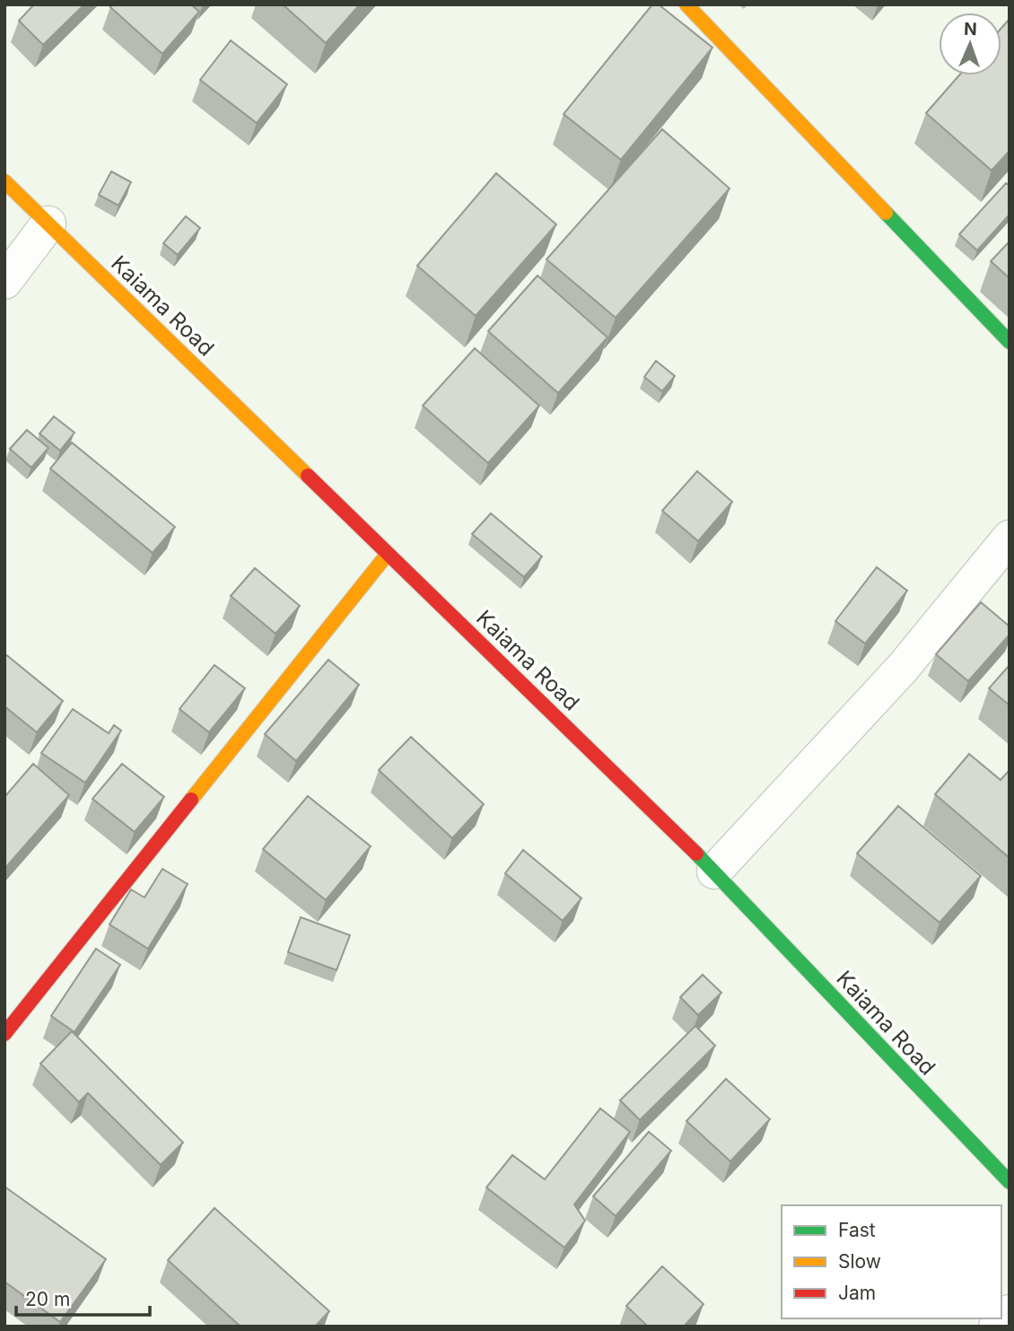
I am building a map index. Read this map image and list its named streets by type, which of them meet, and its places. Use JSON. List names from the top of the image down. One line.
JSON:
{"streets":{"main road":["Kaiama Road"]},"legend":["Fast","Slow","Jam"],"scale_bar":"20 m","north":"top"}
